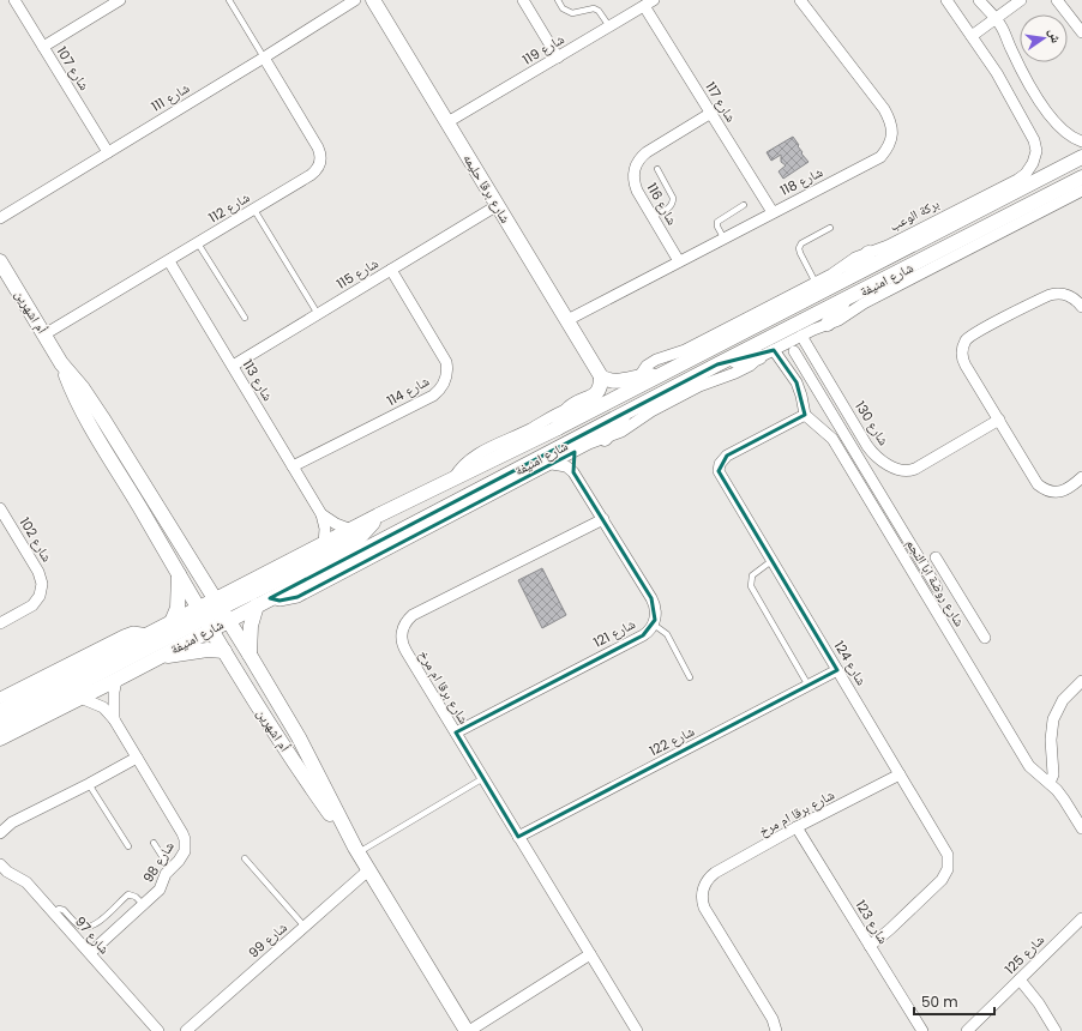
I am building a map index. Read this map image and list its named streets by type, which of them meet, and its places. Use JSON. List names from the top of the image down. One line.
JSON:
{"streets":{"street":["شارع 119","شارع 107","شارع 111","شارع 117","شارع 118","شارع برقا حليمه","شارع 116","شارع 112","بركة الوعب","شارع 115","شارع امنيفة","أم اشهرين","شارع 113","شارع 114","شارع 130","شارع 102","شارع روضة ابا النجم","شارع 121","شارع 124","شارع برقا ام مرخ","شارع 122","شارع 98","شارع 123","شارع 97","شارع 99","شارع 125"]},"crossings":[["شارع 119","شارع 117"],["شارع 119","شارع برقا حليمه"],["شارع 107","شارع 111"],["شارع 111","شارع 112"],["شارع 117","شارع 118"],["شارع 117","شارع 116"],["شارع 118","شارع برقا حليمه"],["شارع 118","شارع 116"],["شارع برقا حليمه","شارع 115"],["شارع 112","أم اشهرين"],["شارع 112","شارع 113"],["شارع 115","شارع 113"],["شارع 115","شارع 114"],["شارع امنيفة","أم اشهرين"],["شارع امنيفة","شارع 113"],["شارع امنيفة","شارع 98"],["أم اشهرين","شارع 99"],["شارع 113","شارع 114"],["شارع روضة ابا النجم","شارع 124"],["شارع 121","شارع برقا ام مرخ"],["شارع 124","شارع برقا ام مرخ"],["شارع 124","شارع 122"],["شارع 124","شارع 123"],["شارع برقا ام مرخ","شارع 122"],["شارع برقا ام مرخ","شارع 123"],["شارع 98","شارع 97"]],"scale_bar":"50 m","north":"right"}
